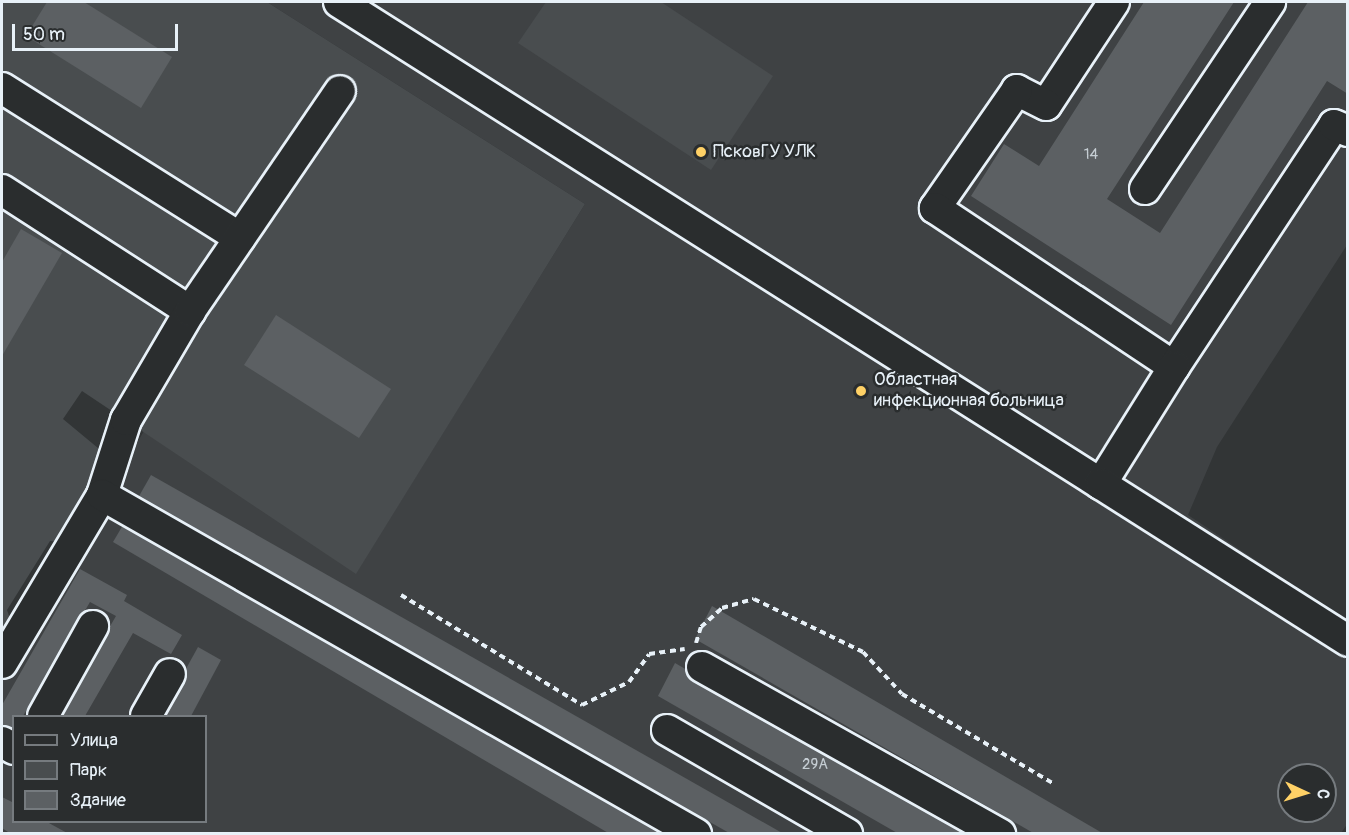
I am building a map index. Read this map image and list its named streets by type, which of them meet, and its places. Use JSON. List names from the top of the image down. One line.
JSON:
{"places":["ПсковГУ УЛК","Областная инфекционная больница"],"house_numbers":["14","29А"],"legend":["Улица","Парк","Здание"],"scale_bar":"50 m","north":"right"}
